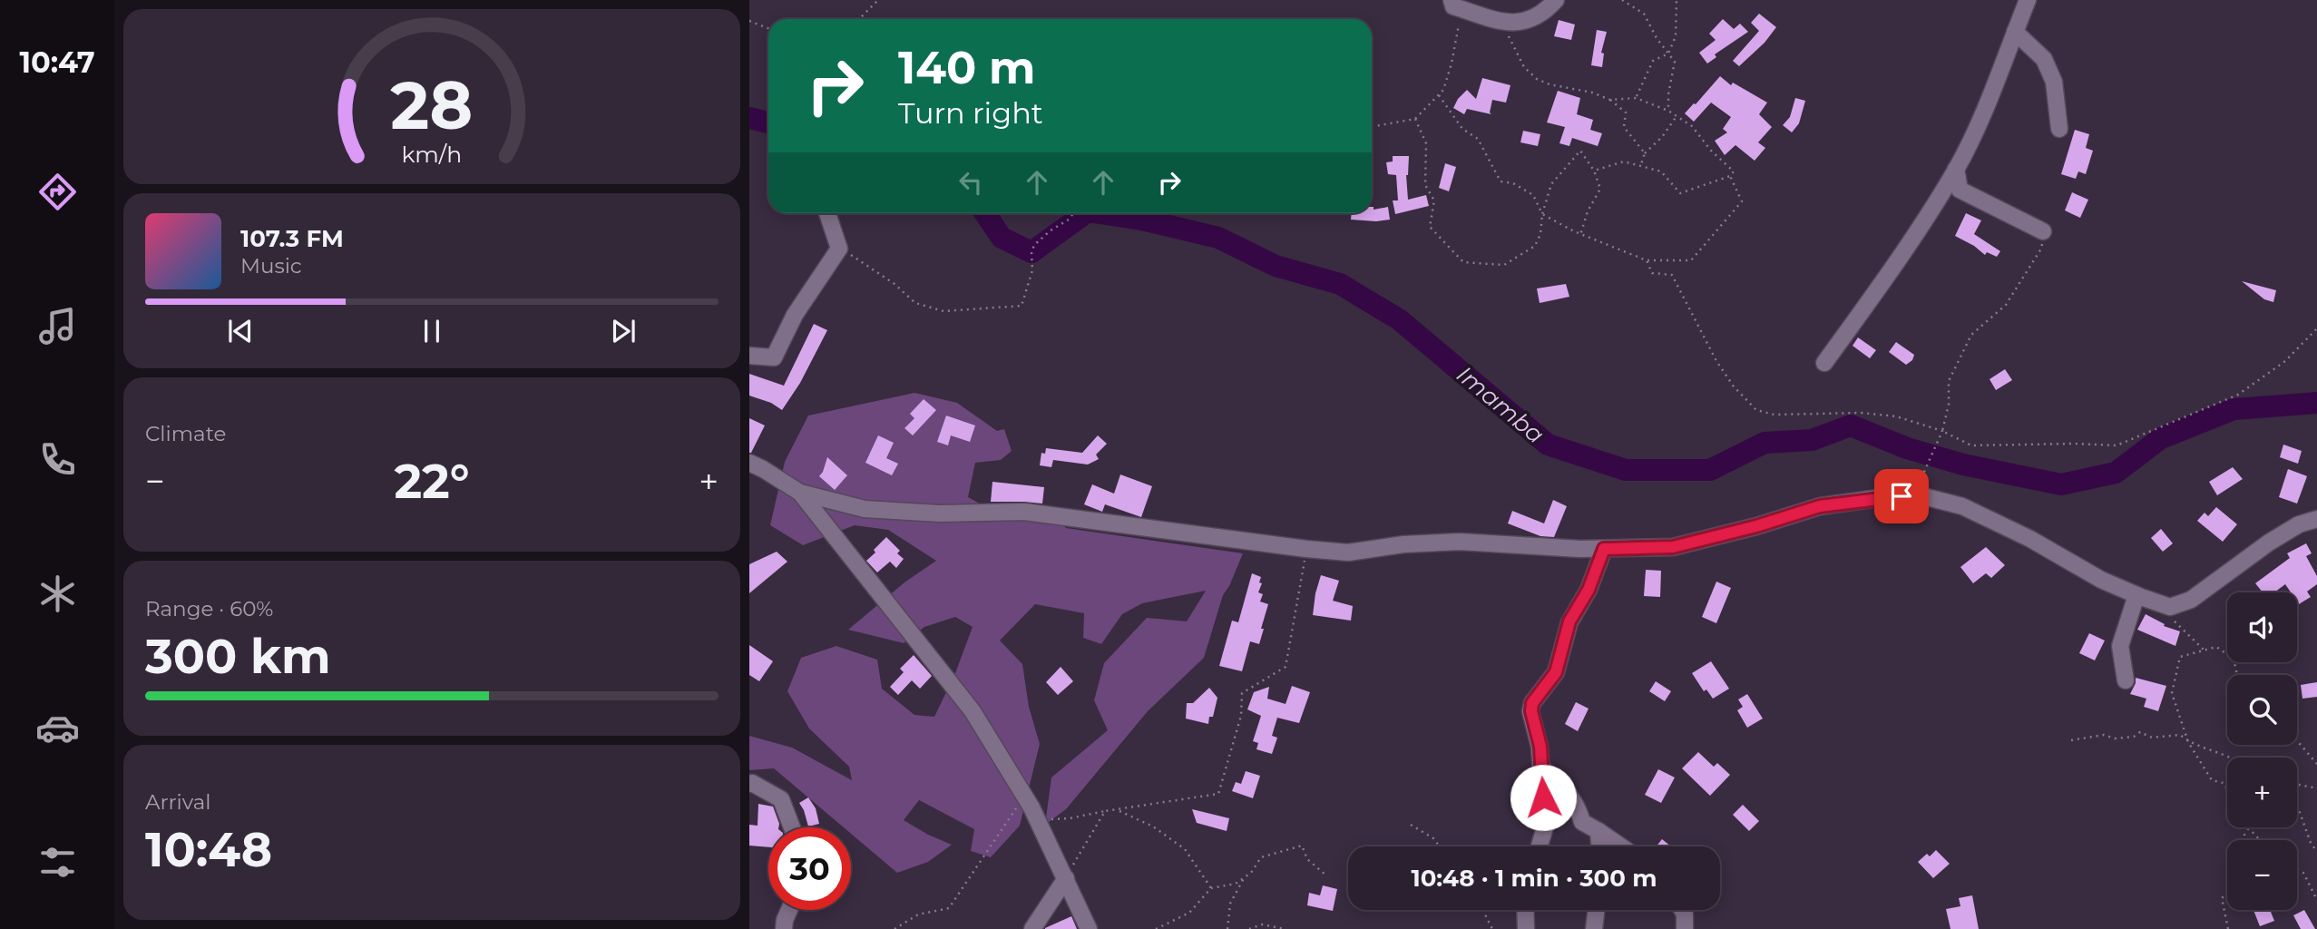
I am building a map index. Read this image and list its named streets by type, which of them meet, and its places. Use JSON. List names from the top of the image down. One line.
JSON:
{"water":["Imamba"],"page":{"tabs":"10:47","turn":["140 m","Turn right"],"song":["107.3 FM","Music"],"tile":["Climate",["Range · 60%","300 km"],["Arrival","10:48"]],"heat":["−","22°","+"],"map_buttons":["+","−"],"limit":"30","trip":"10:48 · 1 min · 300 m","gauge":["28","km/h"]}}
